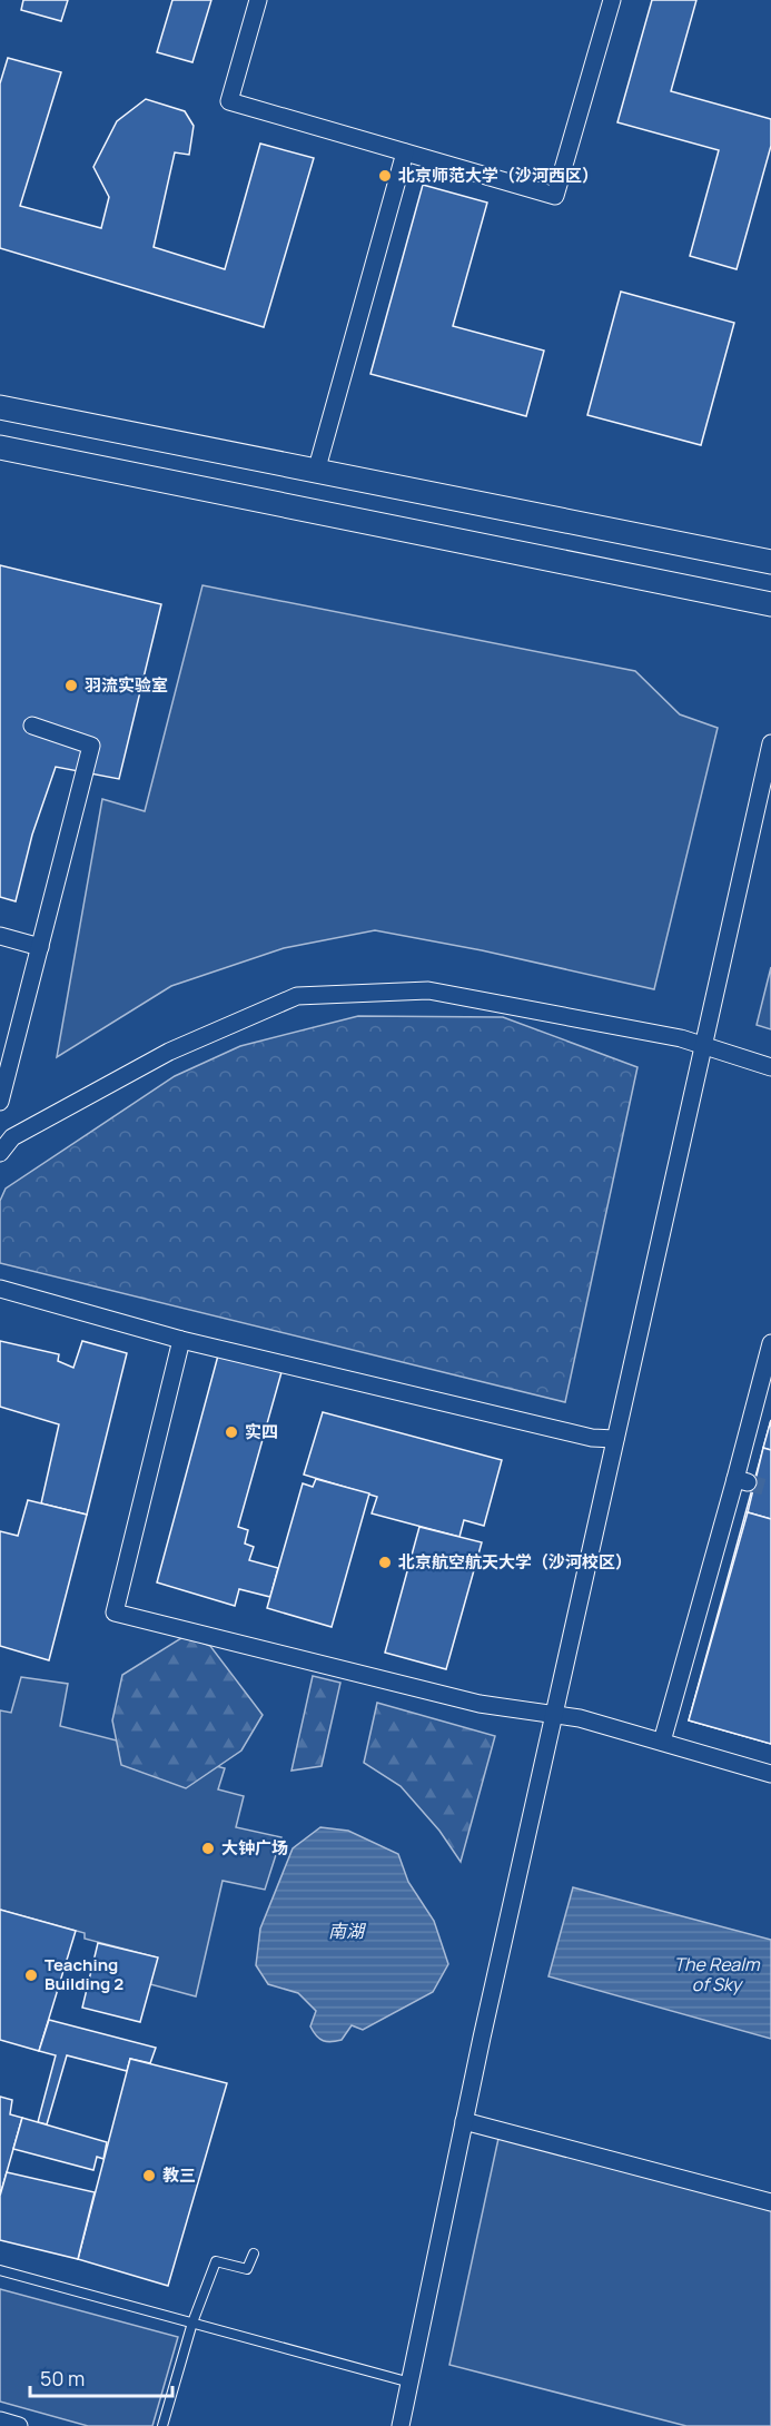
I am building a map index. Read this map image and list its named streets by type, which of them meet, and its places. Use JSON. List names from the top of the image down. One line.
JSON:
{"water":["南湖","The Realm of Sky"],"places":["北京师范大学（沙河西区）","羽流实验室","实四","北京航空航天大学（沙河校区）","大钟广场","Teaching Building 2","教三"],"scale_bar":"50 m"}
